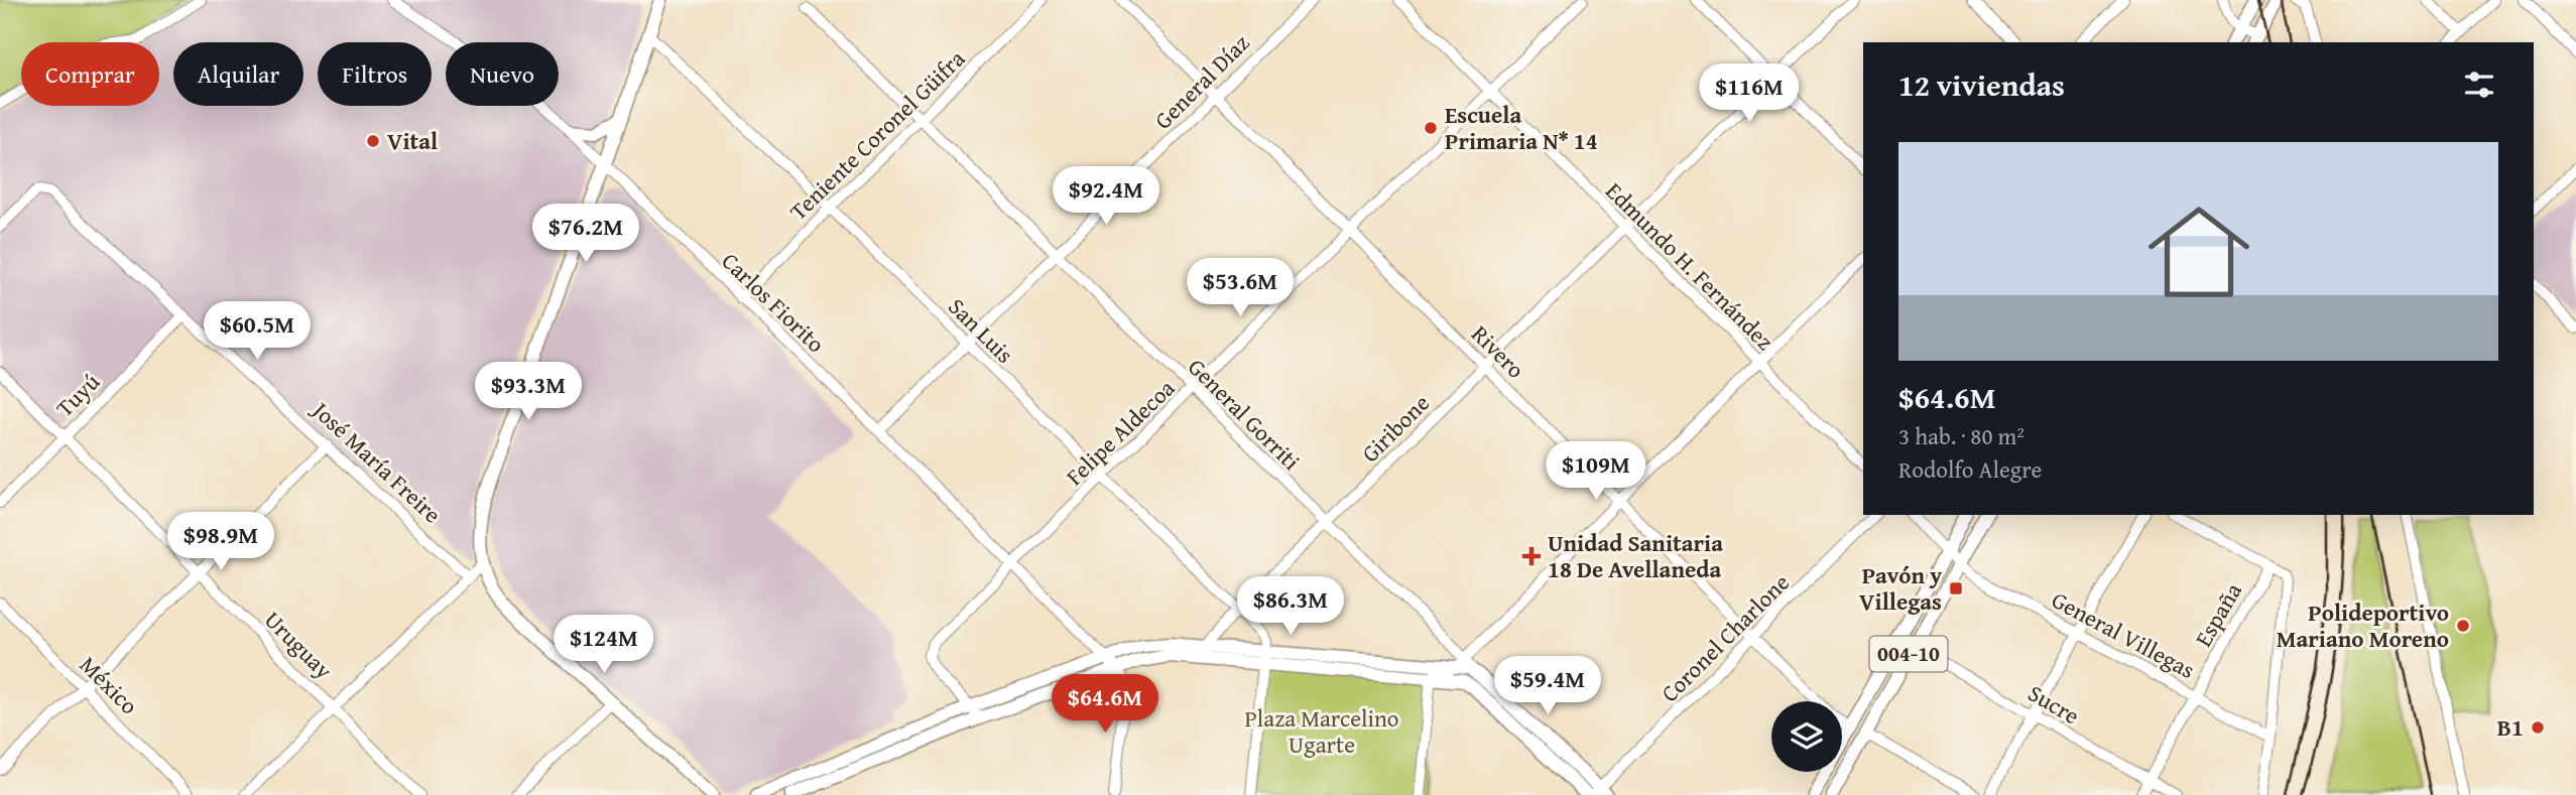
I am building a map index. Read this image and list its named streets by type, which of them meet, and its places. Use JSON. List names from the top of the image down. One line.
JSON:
{"streets":{"main road":["004-10"],"street":["General Díaz","Teniente Coronel Güifra","Edmundo H. Fernández","Carlos Fiorito","San Luis","Rivero","Tuyú","General Gorriti","Giribone","Felipe Aldecoa","José María Freire","España","General Villegas","Coronel Charlone","Uruguay","México","Sucre"]},"crossings":[["General Díaz","Carlos Fiorito"],["General Díaz","San Luis"],["General Díaz","Rivero"],["General Díaz","General Gorriti"],["Teniente Coronel Güifra","Carlos Fiorito"],["Teniente Coronel Güifra","San Luis"],["Teniente Coronel Güifra","General Gorriti"],["Edmundo H. Fernández","Giribone"],["Edmundo H. Fernández","Felipe Aldecoa"],["Carlos Fiorito","Felipe Aldecoa"],["San Luis","Giribone"],["San Luis","Felipe Aldecoa"],["Rivero","Giribone"],["Rivero","Felipe Aldecoa"],["Rivero","Coronel Charlone"],["Rivero","004-10"],["Tuyú","José María Freire"],["Tuyú","Uruguay"],["General Gorriti","Giribone"],["General Gorriti","Felipe Aldecoa"],["España","General Villegas"],["España","Sucre"],["General Villegas","004-10"],["004-10","Sucre"]],"parks":["Plaza Marcelino Ugarte"],"places":{"other":["Escuela Primaria N* 14","Vital","Polideportivo Mariano Moreno","B1"],"health":["Unidad Sanitaria 18 De Avellaneda"],"transit":["Pavón y Villegas"]},"page":{"chip":["Comprar","Alquilar","Filtros","Nuevo"],"heading":"12 viviendas","price":["$116M","$92.4M","$76.2M","$53.6M","$60.5M","$93.3M","$109M","$98.9M","$86.3M","$124M","$59.4M","$64.6M"],"list":[{"name":"$64.6M","note":"3 hab. · 80 m² · Rodolfo Alegre"}]}}
